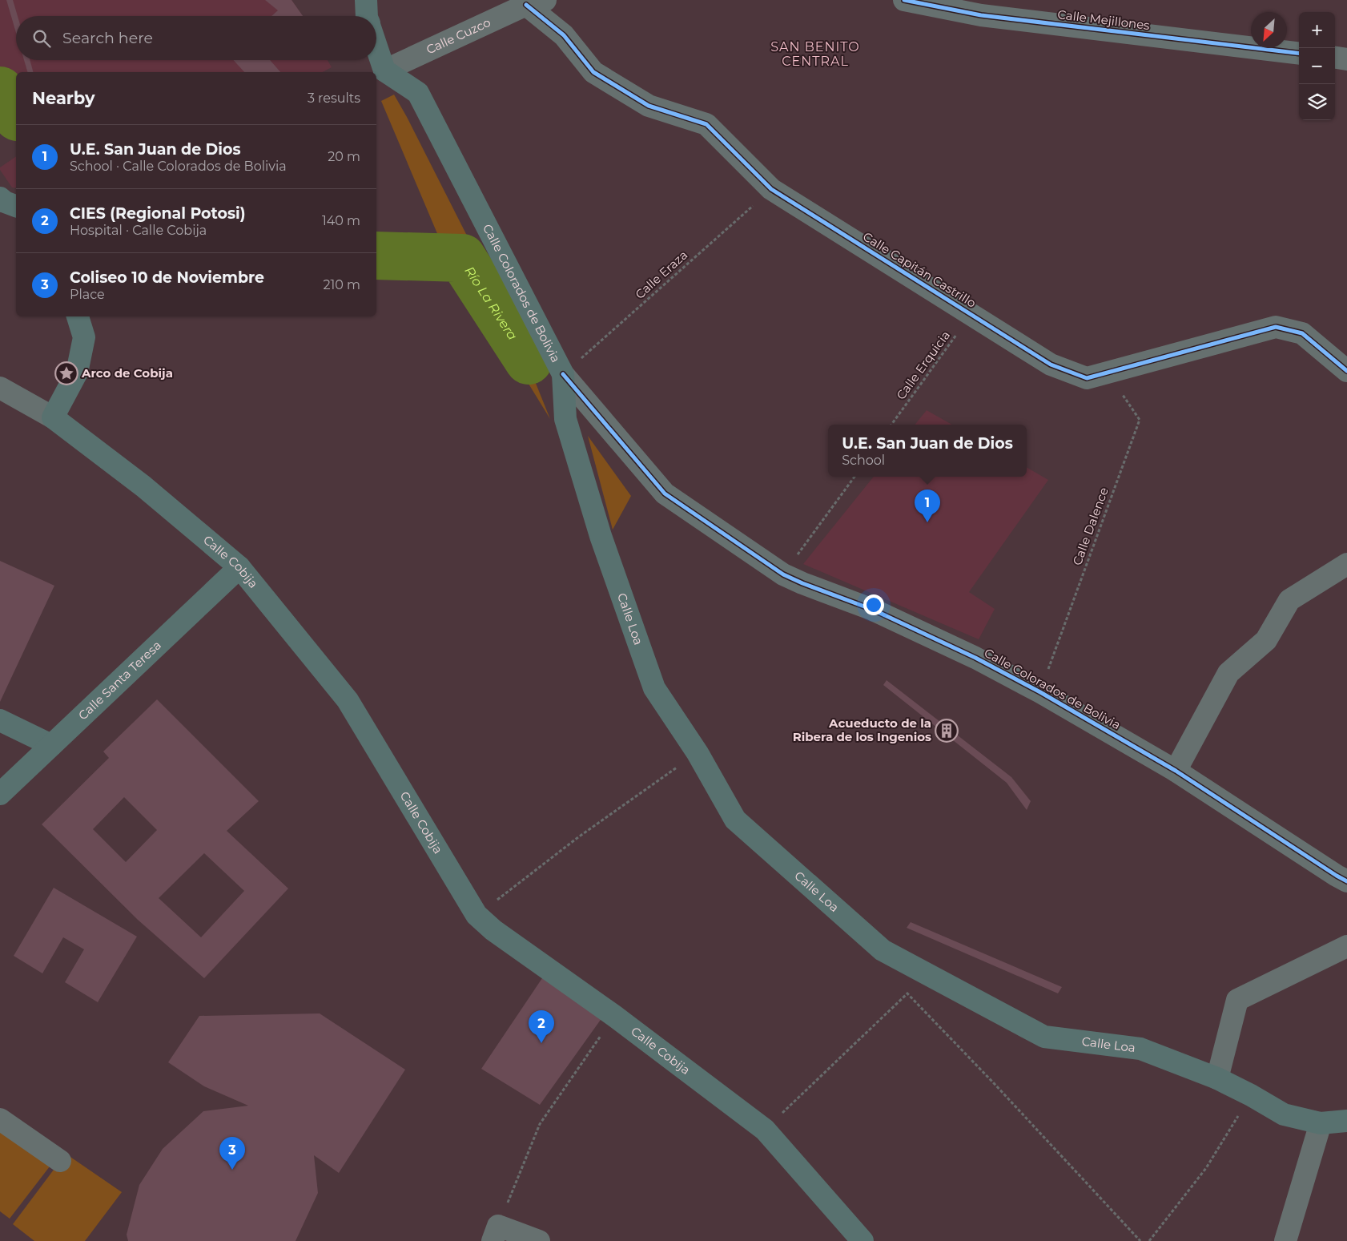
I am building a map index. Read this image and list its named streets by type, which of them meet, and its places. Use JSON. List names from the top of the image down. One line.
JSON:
{"streets":{"main road":["Calle Colorados de Bolivia","Calle Cobija","Calle Loa","Calle Santa Teresa"],"street":["Calle Mejillones","Calle Cuzco","Calle Capitán Castrillo"],"path":["Calle Eraza","Calle Erquicia","Calle Dalence"]},"crossings":[["Calle Cuzco","Calle Capitán Castrillo"],["Calle Cuzco","Calle Colorados de Bolivia"],["Calle Capitán Castrillo","Calle Eraza"],["Calle Capitán Castrillo","Calle Erquicia"],["Calle Capitán Castrillo","Calle Dalence"],["Calle Eraza","Calle Colorados de Bolivia"],["Calle Eraza","Calle Loa"],["Calle Colorados de Bolivia","Calle Dalence"],["Calle Colorados de Bolivia","Calle Loa"],["Calle Cobija","Calle Santa Teresa"]],"districts":["SAN BENITO CENTRAL"],"water":["Río La Rivera"],"places":{"place":["Arco de Cobija"],"building":["Acueducto de la Ribera de los Ingenios"]},"north":"bottom left","page":{"map_buttons":["+","−"],"search":"Search here","heading":["Nearby","3 results"],"list":[{"mark":"1","name":"U.E. San Juan de Dios","note":"School · Calle Colorados de Bolivia","value":"20 m"},{"mark":"2","name":"CIES (Regional Potosi)","note":"Hospital · Calle Cobija","value":"140 m"},{"mark":"3","name":"Coliseo 10 de Noviembre","note":"Place","value":"210 m"}],"popup":["U.E. San Juan de Dios","School"],"pins":["1","2","3"]}}
